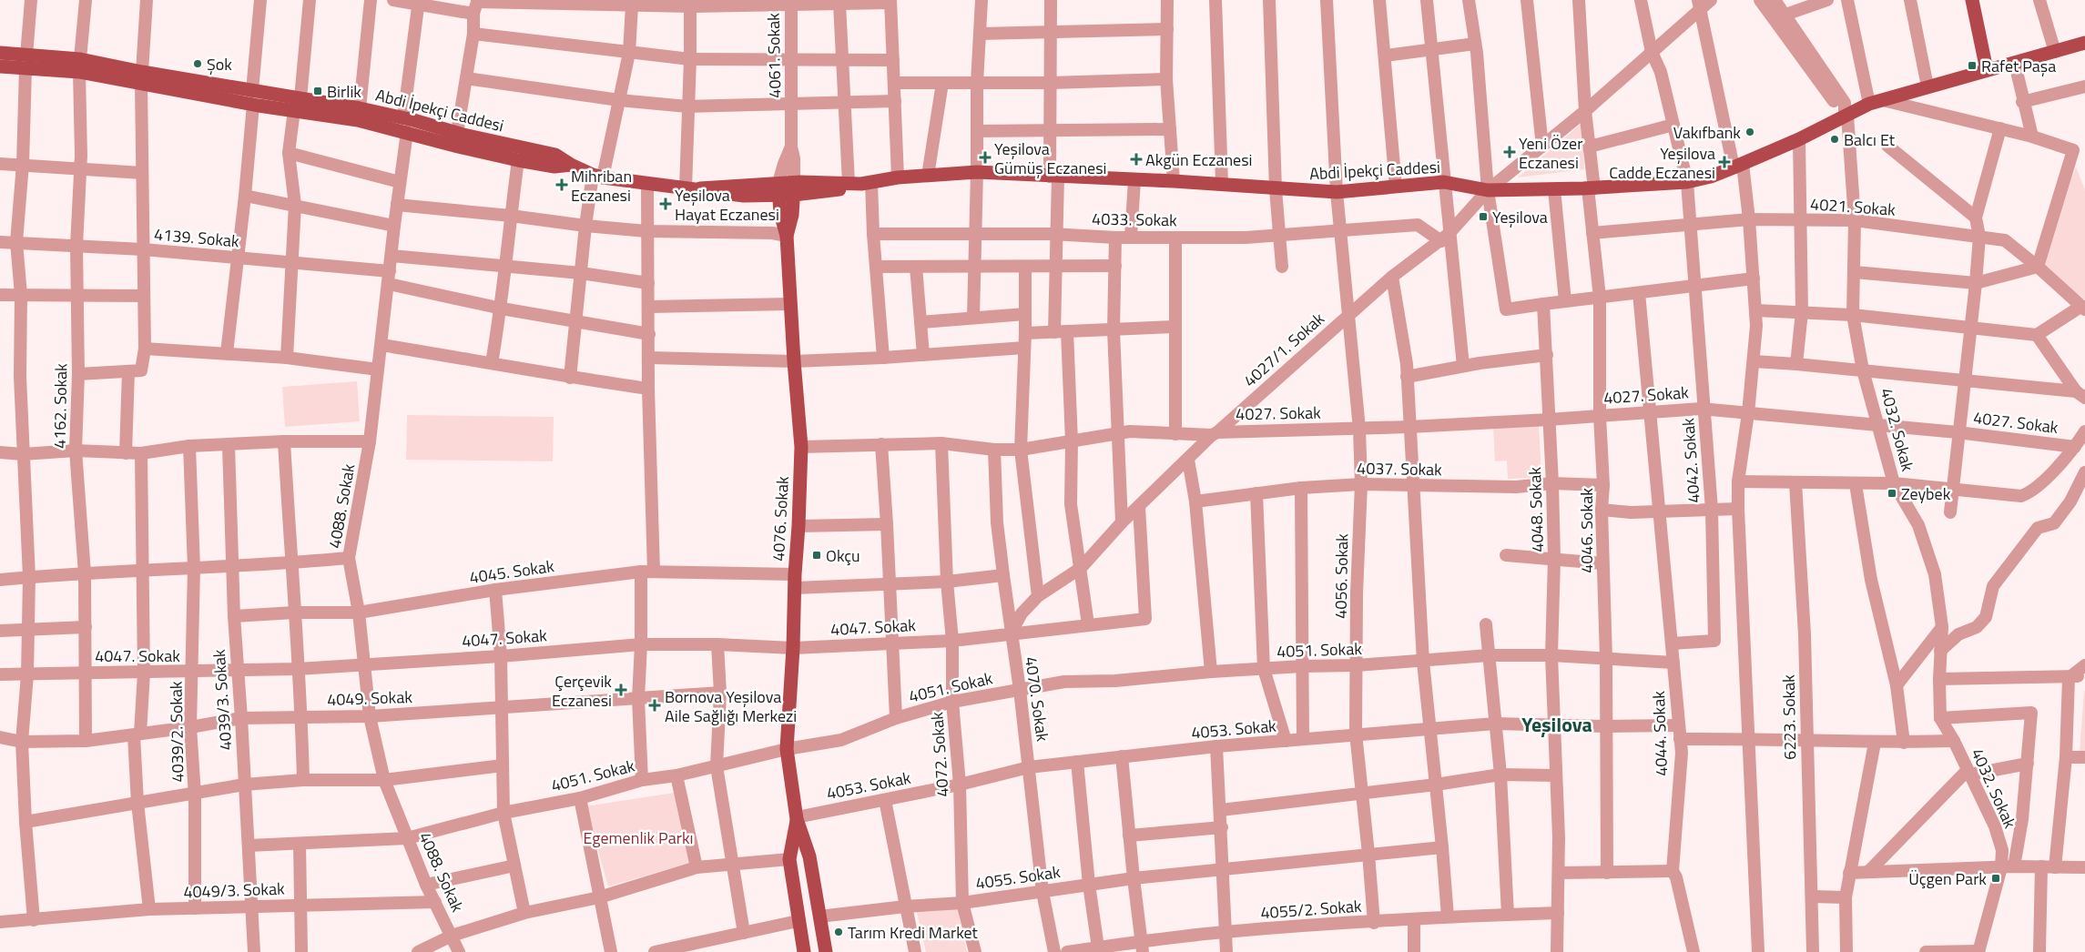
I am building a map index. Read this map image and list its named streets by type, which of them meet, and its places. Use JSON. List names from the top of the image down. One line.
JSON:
{"streets":{"main road":["Abdi İpekçi Caddesi","4076. Sokak"],"street":["4061. Sokak","4021. Sokak","4033. Sokak","4139. Sokak","4027/1. Sokak","4027. Sokak","4162. Sokak","4032. Sokak","4042. Sokak","4037. Sokak","4088. Sokak","4048. Sokak","4046. Sokak","4045. Sokak","4056. Sokak","4047. Sokak","4051. Sokak","4049. Sokak","4070. Sokak","4039/3. Sokak","6223. Sokak","4053. Sokak","4039/2. Sokak","4044. Sokak","4072. Sokak","4055. Sokak","4049/3. Sokak","4055/2. Sokak"]},"crossings":[["4061. Sokak","Abdi İpekçi Caddesi"],["4061. Sokak","4076. Sokak"],["Abdi İpekçi Caddesi","4027/1. Sokak"],["Abdi İpekçi Caddesi","4162. Sokak"],["Abdi İpekçi Caddesi","4032. Sokak"],["Abdi İpekçi Caddesi","4042. Sokak"],["Abdi İpekçi Caddesi","4088. Sokak"],["Abdi İpekçi Caddesi","4076. Sokak"],["Abdi İpekçi Caddesi","4046. Sokak"],["Abdi İpekçi Caddesi","4056. Sokak"],["4021. Sokak","4032. Sokak"],["4021. Sokak","4042. Sokak"],["4021. Sokak","4046. Sokak"],["4033. Sokak","4027/1. Sokak"],["4033. Sokak","4056. Sokak"],["4139. Sokak","4162. Sokak"],["4139. Sokak","4088. Sokak"],["4027/1. Sokak","4027. Sokak"],["4027/1. Sokak","4042. Sokak"],["4027/1. Sokak","4046. Sokak"],["4027/1. Sokak","4056. Sokak"],["4027/1. Sokak","4047. Sokak"],["4027/1. Sokak","4070. Sokak"],["4027. Sokak","4032. Sokak"],["4027. Sokak","4042. Sokak"],["4027. Sokak","4048. Sokak"],["4027. Sokak","4076. Sokak"],["4027. Sokak","4046. Sokak"],["4027. Sokak","4056. Sokak"],["4027. Sokak","4070. Sokak"],["4027. Sokak","4044. Sokak"],["4027. Sokak","4072. Sokak"],["4162. Sokak","4047. Sokak"],["4162. Sokak","4049. Sokak"],["4042. Sokak","4044. Sokak"],["4037. Sokak","4048. Sokak"],["4037. Sokak","4046. Sokak"],["4037. Sokak","4056. Sokak"],["4088. Sokak","4045. Sokak"],["4088. Sokak","4047. Sokak"],["4088. Sokak","4051. Sokak"],["4088. Sokak","4049. Sokak"],["4088. Sokak","4049/3. Sokak"],["4048. Sokak","4051. Sokak"],["4048. Sokak","4053. Sokak"],["4048. Sokak","4055/2. Sokak"],["4076. Sokak","4045. Sokak"],["4076. Sokak","4047. Sokak"],["4076. Sokak","4051. Sokak"],["4076. Sokak","4053. Sokak"],["4076. Sokak","4055. Sokak"],["4046. Sokak","4051. Sokak"],["4046. Sokak","4053. Sokak"],["4045. Sokak","4070. Sokak"],["4045. Sokak","4039/3. Sokak"],["4045. Sokak","4072. Sokak"],["4056. Sokak","4051. Sokak"],["4056. Sokak","4053. Sokak"],["4056. Sokak","4055. Sokak"],["4056. Sokak","4055/2. Sokak"],["4047. Sokak","4070. Sokak"],["4047. Sokak","4039/3. Sokak"],["4047. Sokak","4039/2. Sokak"],["4047. Sokak","4072. Sokak"],["4051. Sokak","4070. Sokak"],["4051. Sokak","4039/3. Sokak"],["4051. Sokak","4044. Sokak"],["4051. Sokak","4072. Sokak"],["4049. Sokak","4039/3. Sokak"],["4049. Sokak","4039/2. Sokak"],["4070. Sokak","4053. Sokak"],["4070. Sokak","4055. Sokak"],["4039/3. Sokak","4049/3. Sokak"],["4053. Sokak","4044. Sokak"],["4053. Sokak","4072. Sokak"],["4039/2. Sokak","4049/3. Sokak"],["4072. Sokak","4055. Sokak"]],"districts":["Yeşilova"],"parks":["Egemenlik Parkı"],"places":{"other":["Şok","Vakıfbank","Balcı Et","Tarım Kredi Market"],"transit":["Rafet Paşa","Birlik","Yeşilova","Zeybek","Okçu","Üçgen Park"],"health":["Yeni Özer Eczanesi","Yeşilova Gümüş Eczanesi","Akgün Eczanesi","Yeşilova Cadde Eczanesi","Mihriban Eczanesi","Yeşilova Hayat Eczanesi","Çerçevik Eczanesi","Bornova Yeşilova Aile Sağlığı Merkezi"]}}
